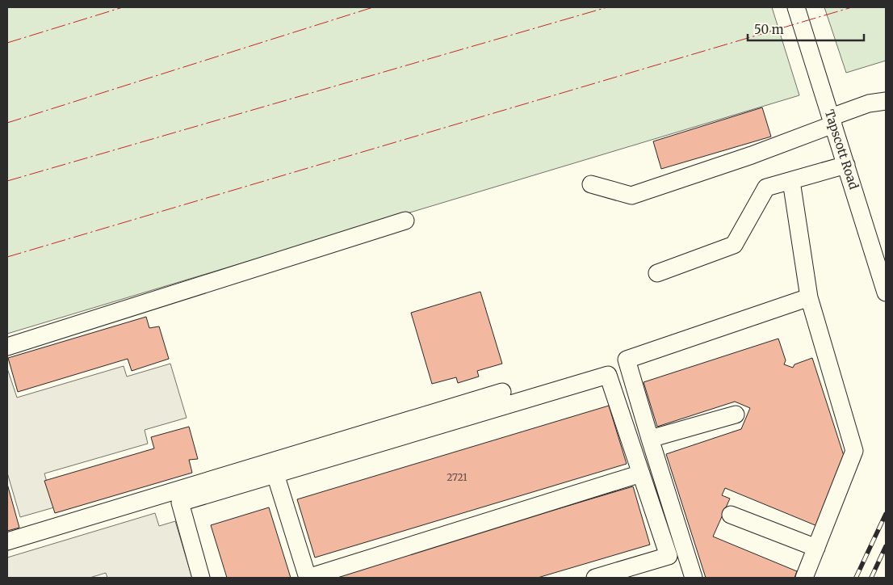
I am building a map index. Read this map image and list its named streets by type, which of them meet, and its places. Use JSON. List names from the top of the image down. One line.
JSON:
{"streets":{"street":["Tapscott Road"]},"house_numbers":["2721"],"scale_bar":"50 m"}
